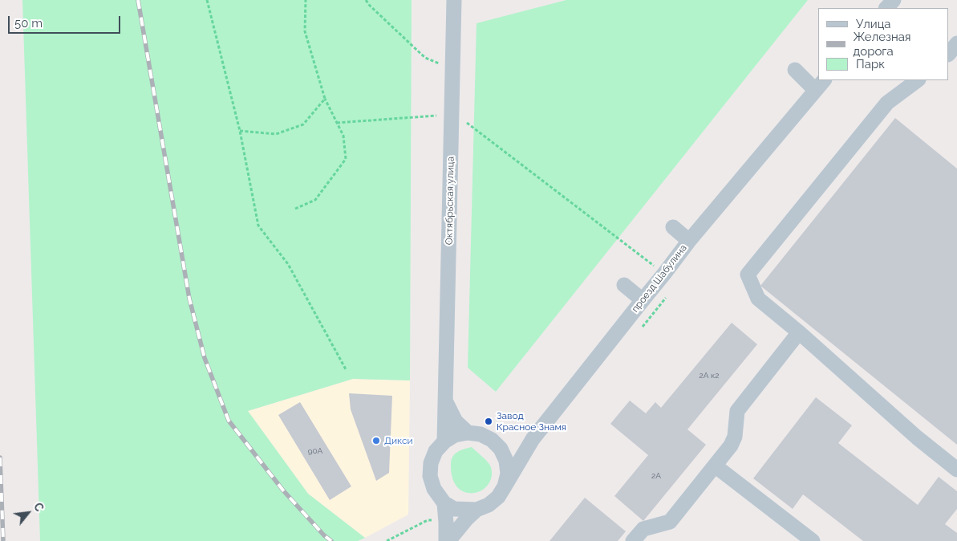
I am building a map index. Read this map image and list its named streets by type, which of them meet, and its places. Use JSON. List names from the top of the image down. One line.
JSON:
{"streets":{"street":["Октябрьская улица","проезд Шабулина"]},"crossings":[["Октябрьская улица","проезд Шабулина"]],"places":["Завод Красное Знамя","Дикси"],"house_numbers":["2А к2","90А","2А"],"legend":["Улица","Железная дорога","Парк"],"scale_bar":"50 m","north":"top right"}
